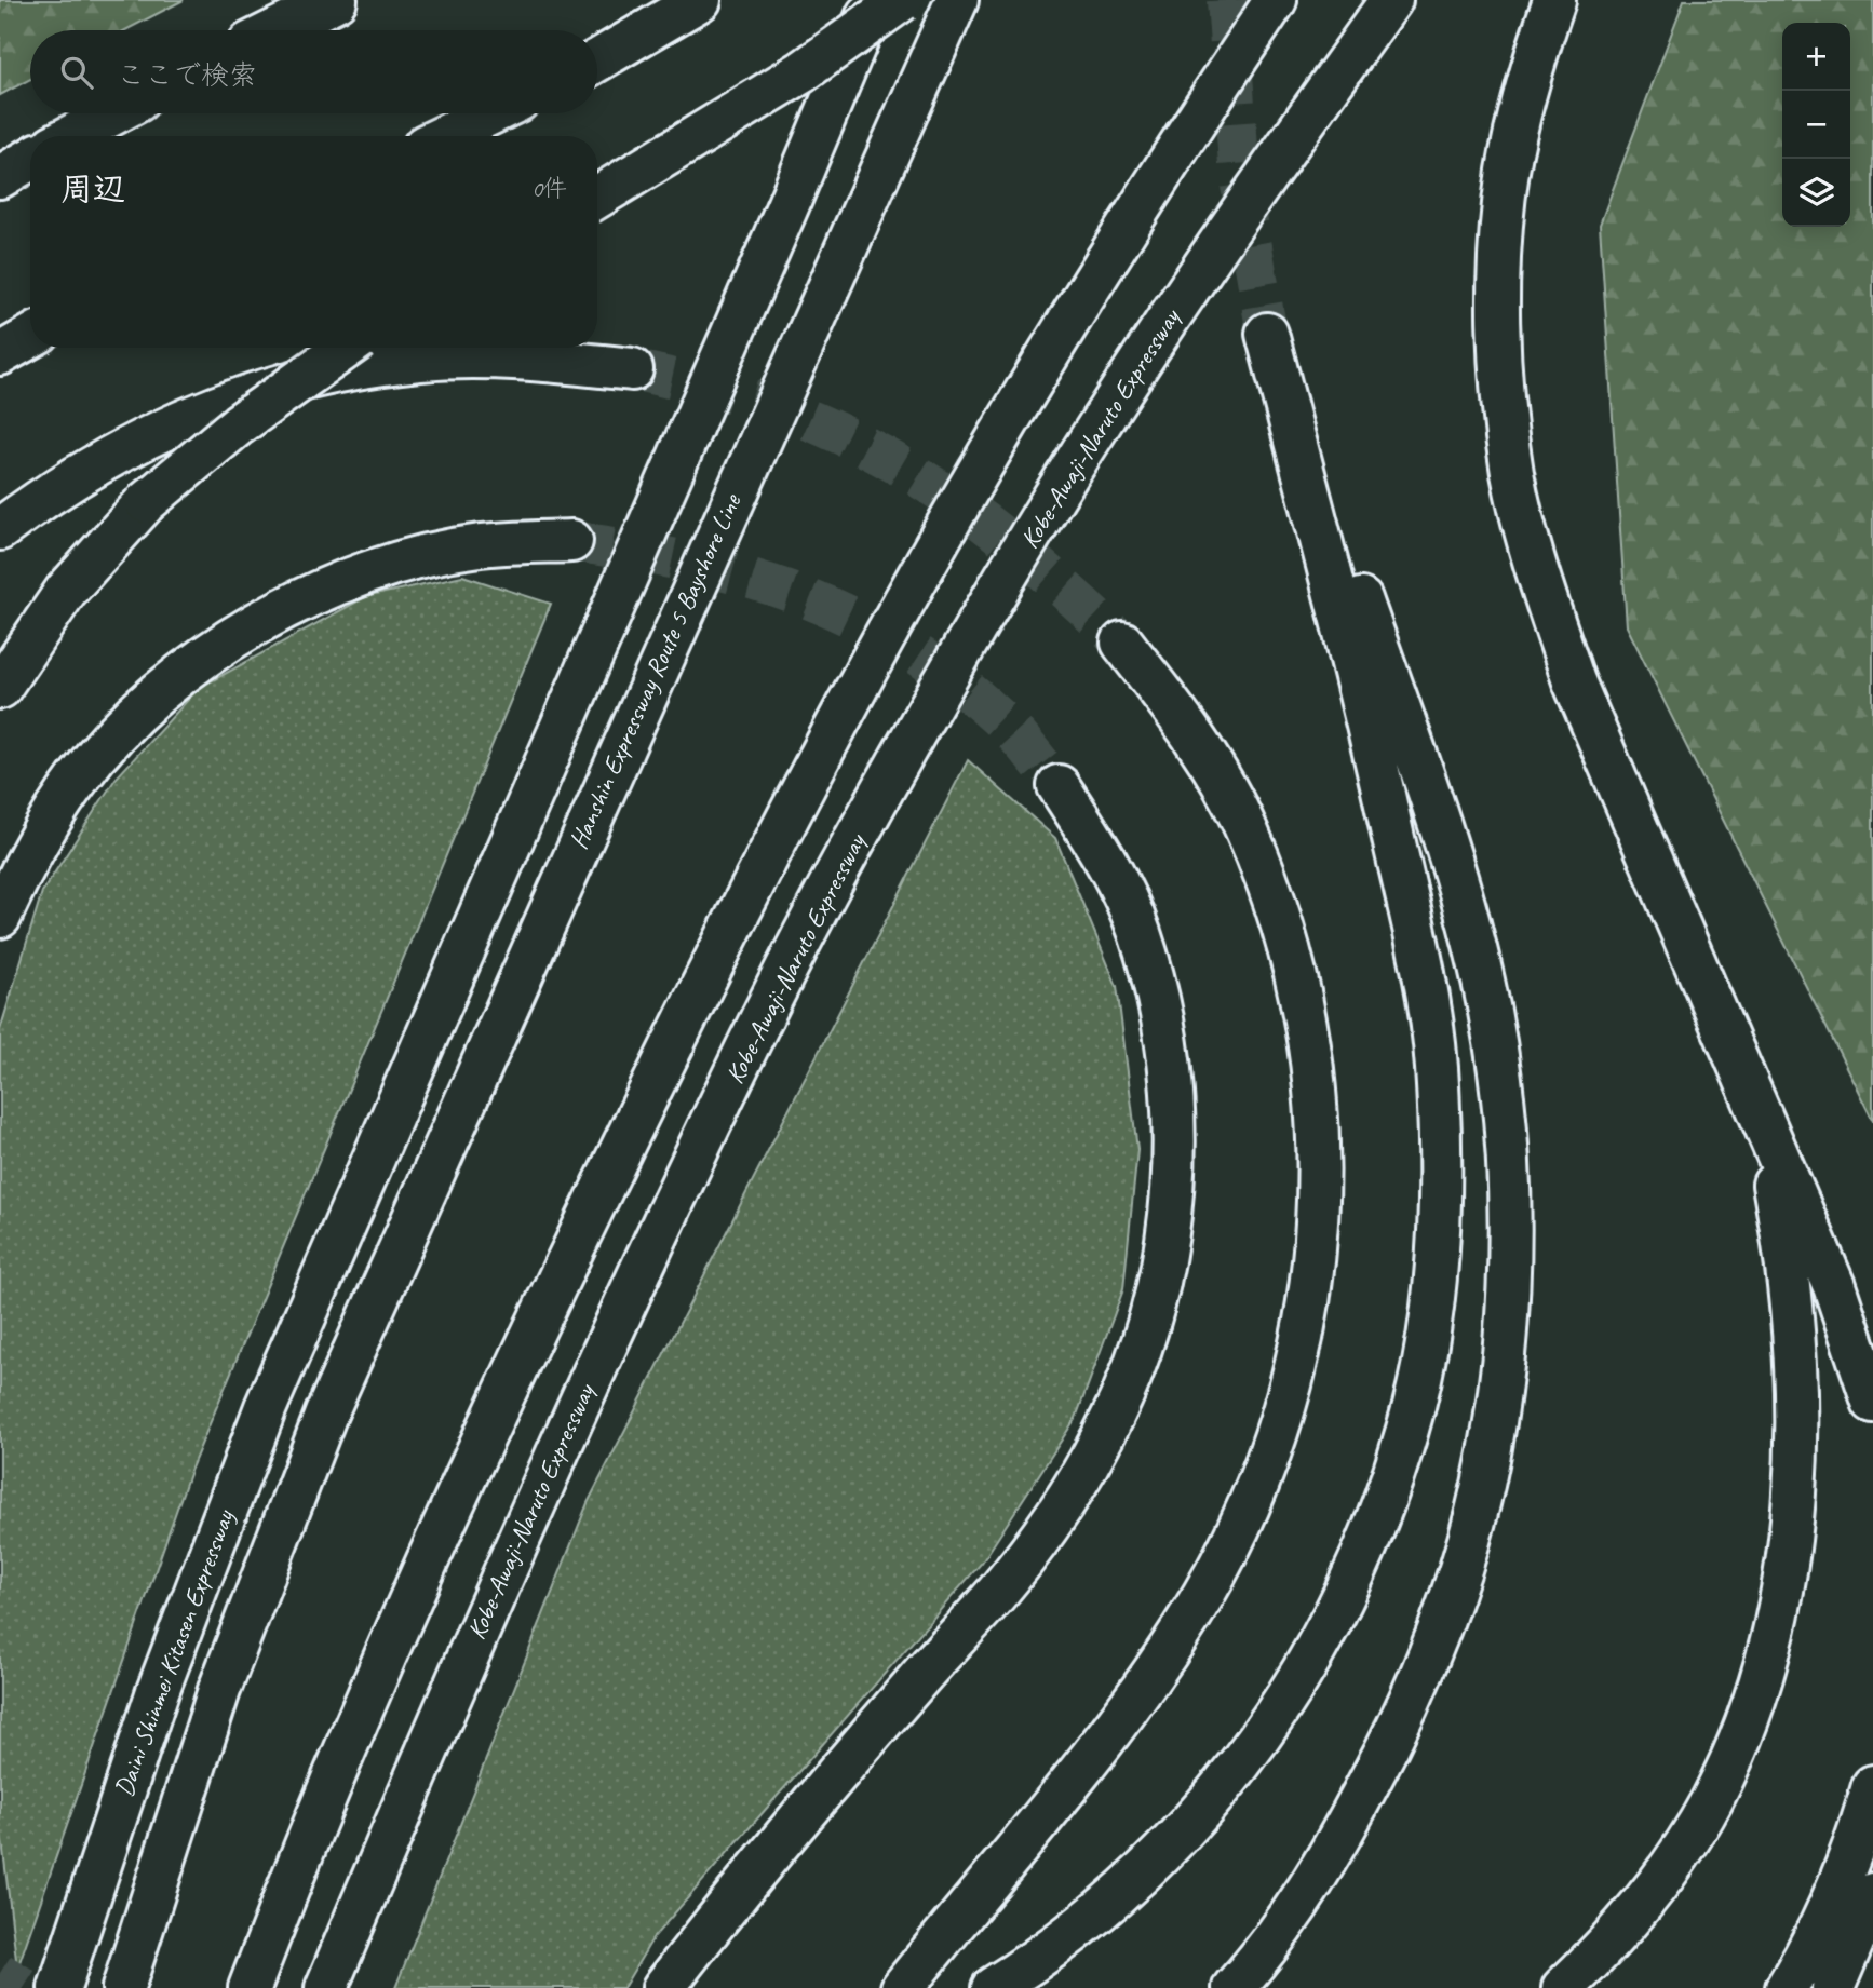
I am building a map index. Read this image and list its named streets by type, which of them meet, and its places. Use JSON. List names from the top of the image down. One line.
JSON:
{"streets":{"highway":["Kobe-Awaji-Naruto Expressway","Hanshin Expressway Route 5 Bayshore Line","Daini Shinmei Kitasen Expressway"]},"page":{"map_buttons":["+","−"],"search":"ここで検索","heading":["周辺","0件"]}}
